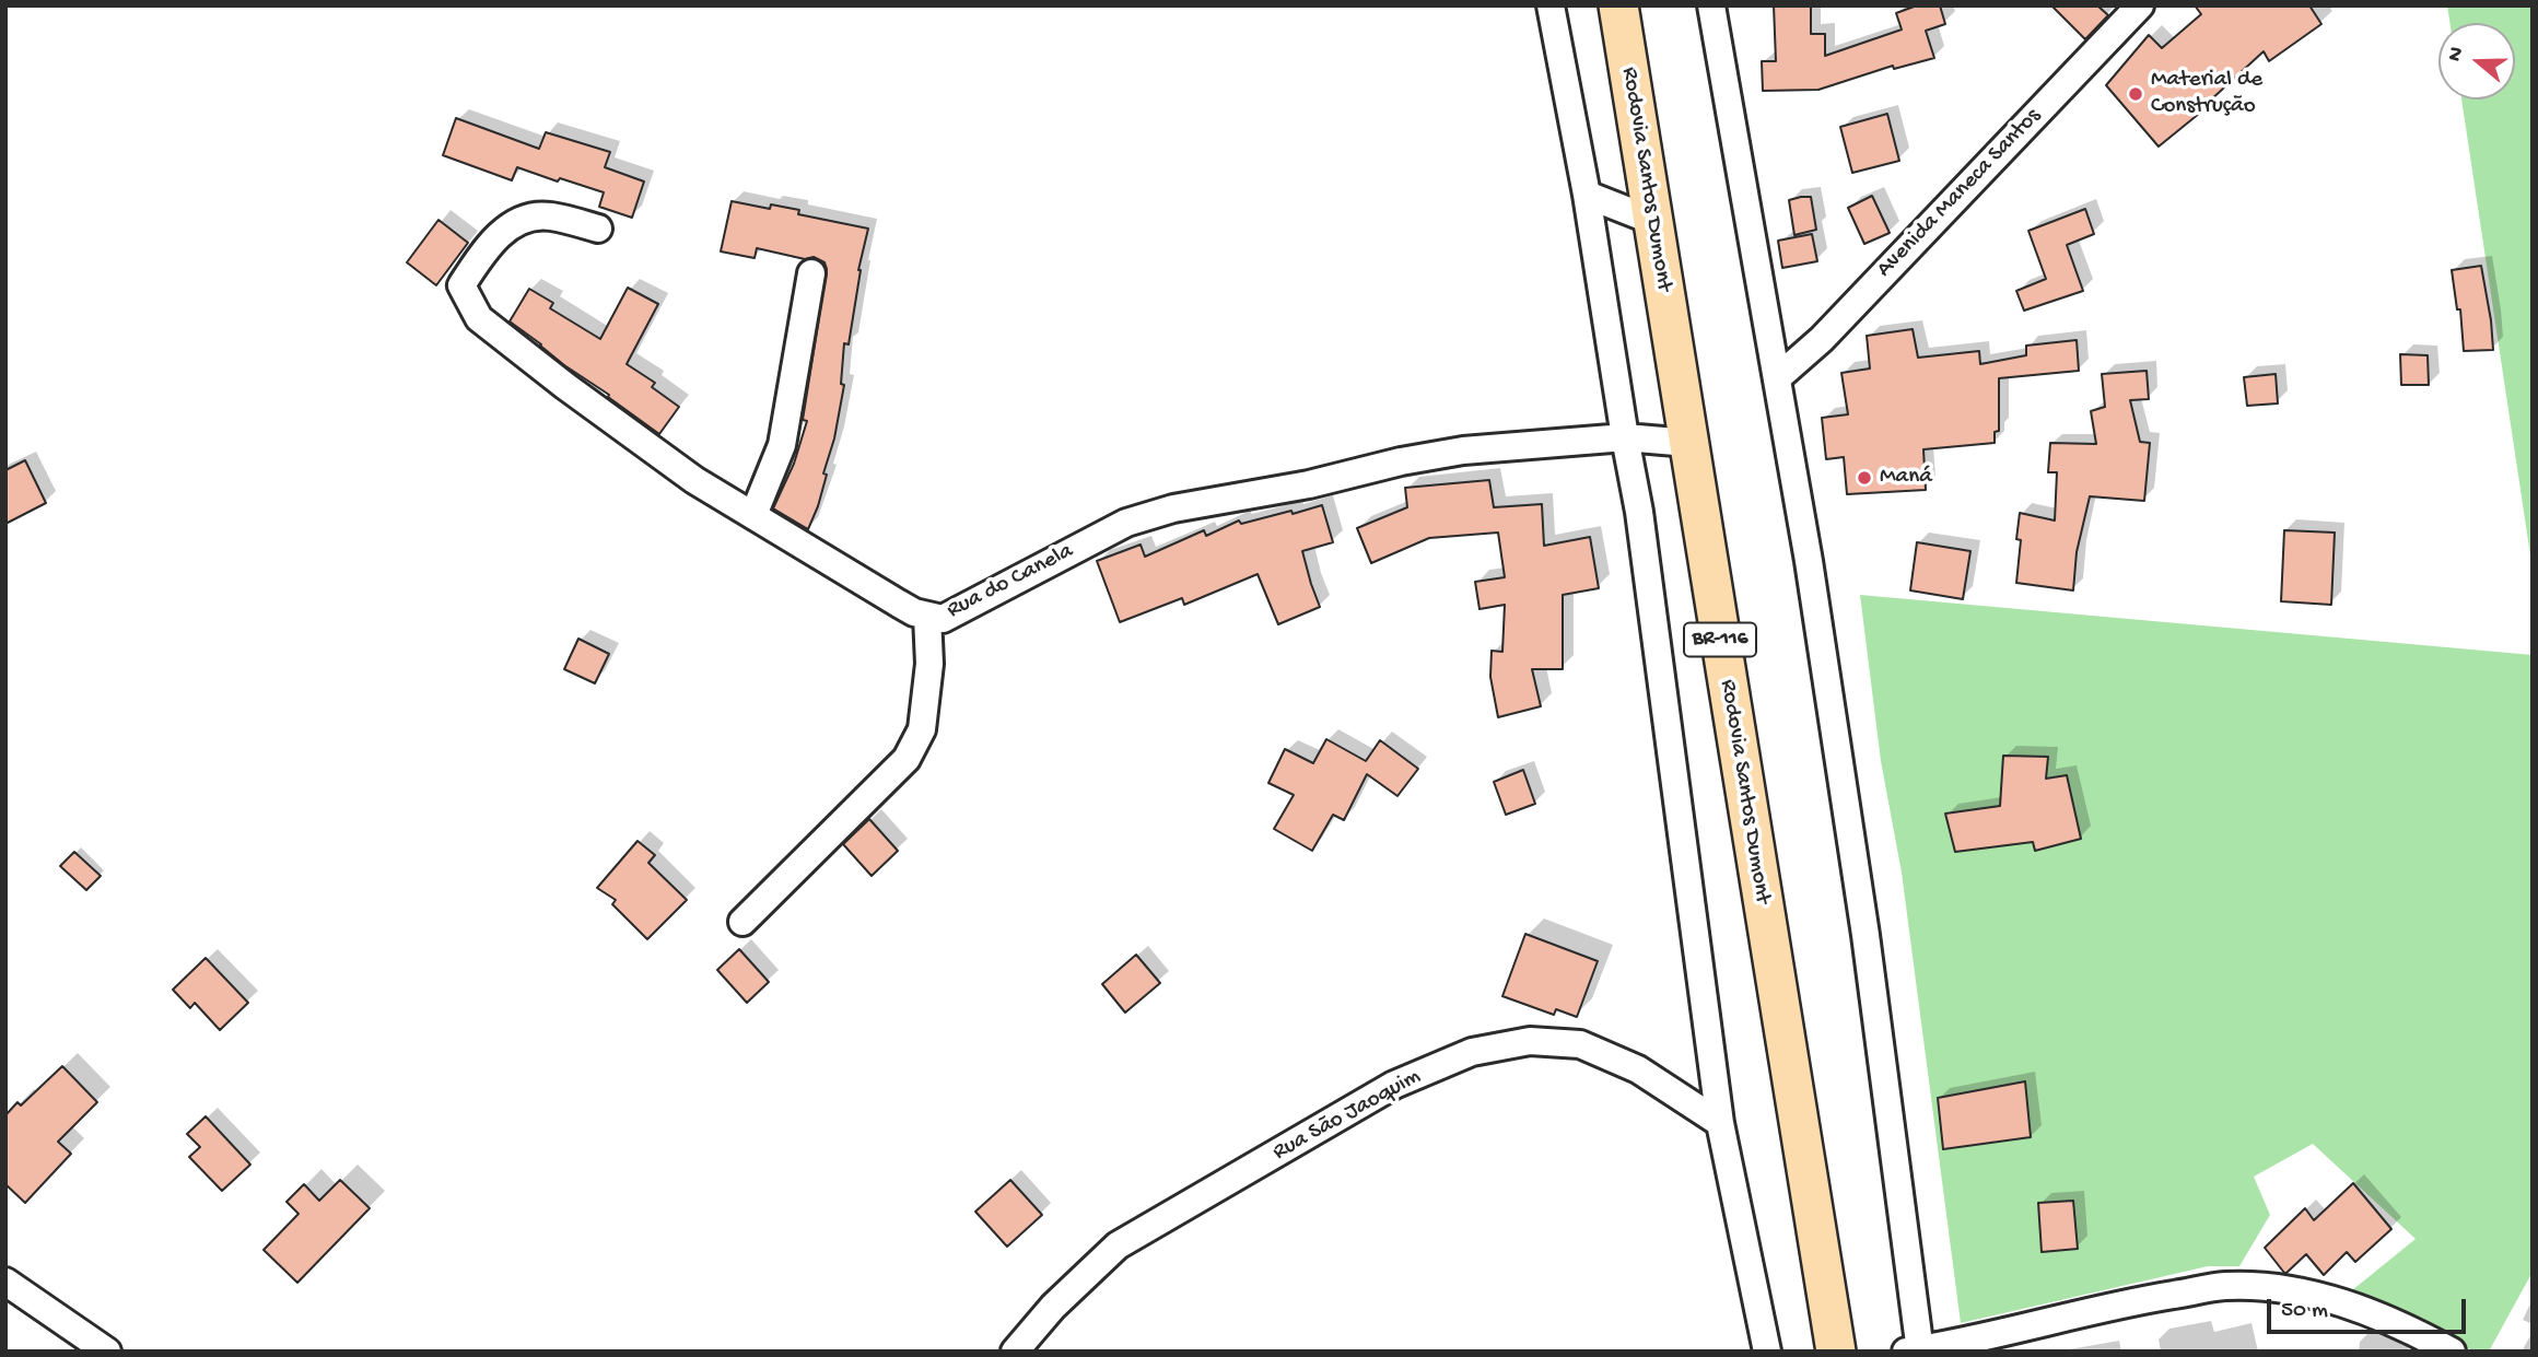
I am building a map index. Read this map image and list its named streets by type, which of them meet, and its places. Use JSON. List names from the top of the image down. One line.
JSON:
{"streets":{"highway":["Rodovia Santos Dumont","BR-116"],"street":["Avenida Maneca Santos","Rua do Canela","Rua São Jaoquim"]},"crossings":[["Rodovia Santos Dumont","Rua do Canela"]],"places":["Material de Construção","Maná"],"scale_bar":"50 m","north":"left"}
